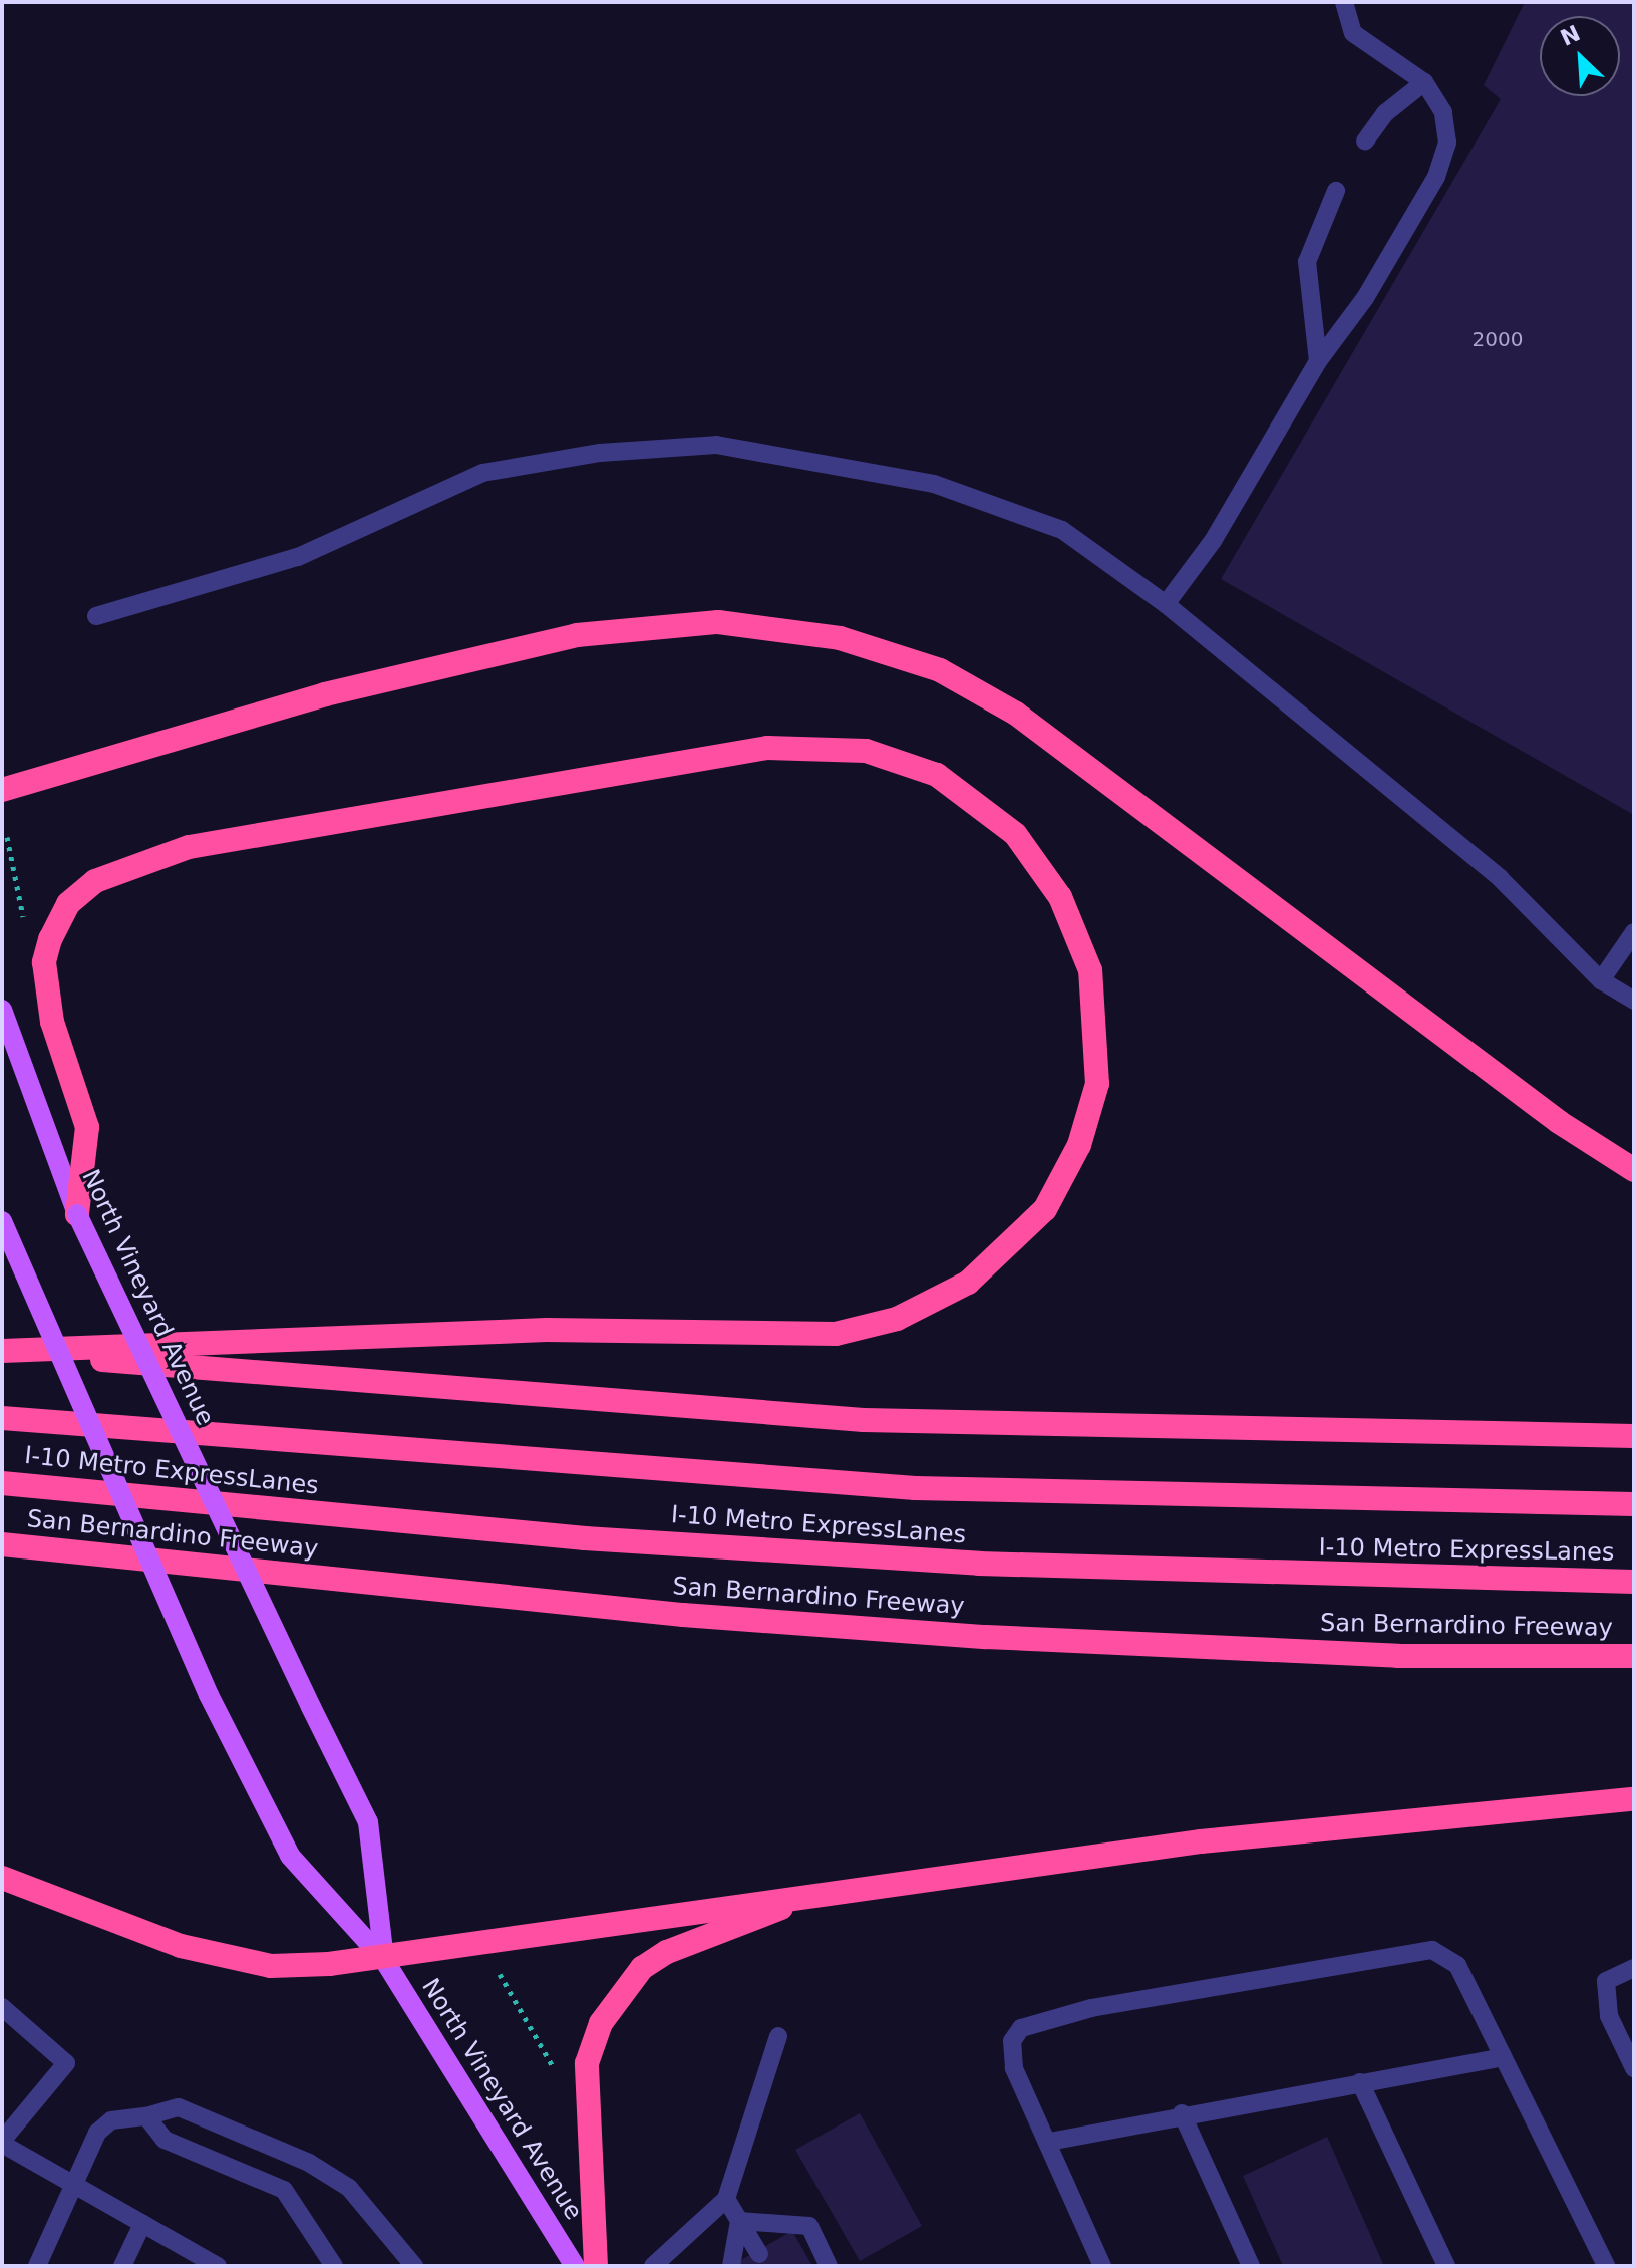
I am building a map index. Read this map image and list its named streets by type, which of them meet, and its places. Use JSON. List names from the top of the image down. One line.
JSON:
{"streets":{"highway":["I-10 Metro ExpressLanes","San Bernardino Freeway"],"main road":["North Vineyard Avenue"]},"house_numbers":["2000"],"north":"top left"}
